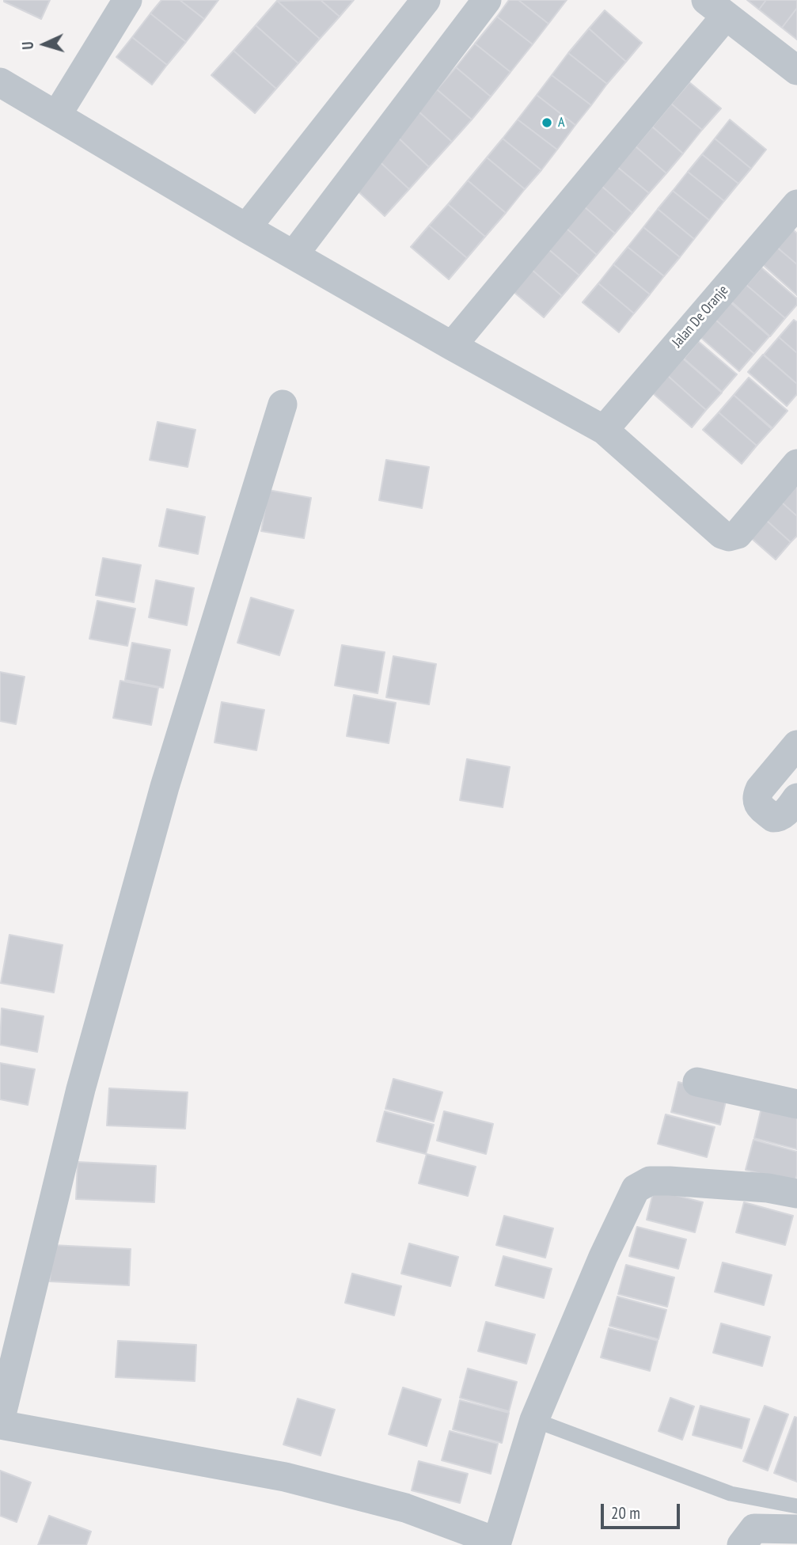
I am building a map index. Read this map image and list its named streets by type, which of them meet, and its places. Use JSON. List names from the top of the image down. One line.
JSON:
{"streets":{"street":["Jalan De Oranje"]},"places":["A"],"scale_bar":"20 m","north":"left"}
